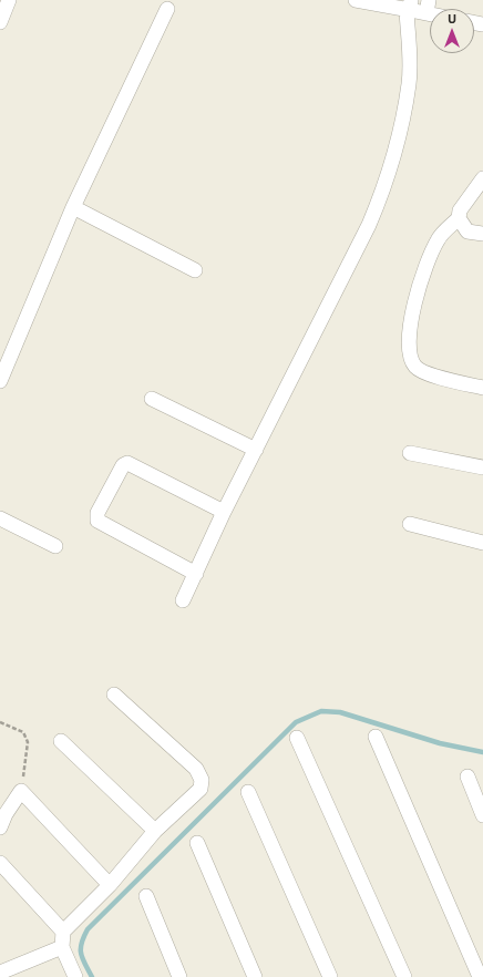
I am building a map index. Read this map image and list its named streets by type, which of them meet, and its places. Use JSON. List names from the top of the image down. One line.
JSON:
{"north":"top"}
